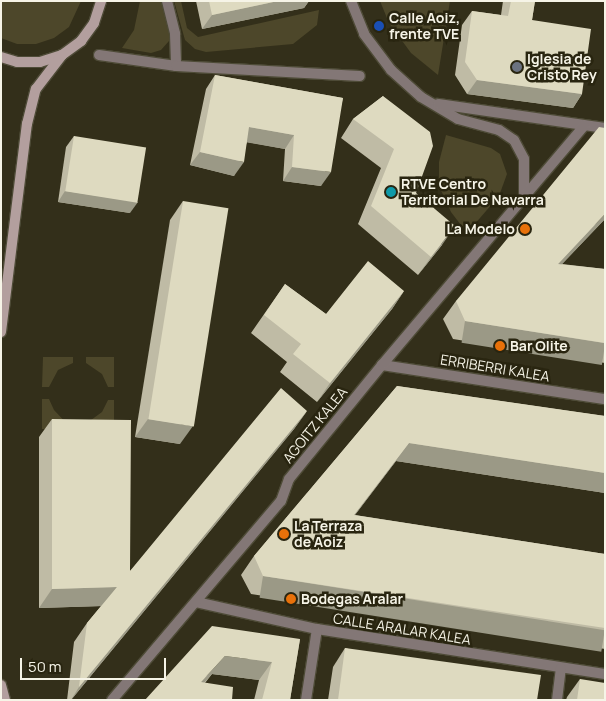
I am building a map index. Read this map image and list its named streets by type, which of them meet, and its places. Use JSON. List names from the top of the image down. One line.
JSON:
{"streets":{"street":["ERRIBERRI KALEA","AGOITZ KALEA","CALLE ARALAR KALEA"]},"crossings":[["ERRIBERRI KALEA","AGOITZ KALEA"],["AGOITZ KALEA","CALLE ARALAR KALEA"]],"places":["Calle Aoiz, frente TVE","Iglesia de Cristo Rey","RTVE Centro Territorial De Navarra","La Modelo","Bar Olite","La Terraza de Aoiz","Bodegas Aralar"],"scale_bar":"50 m"}
